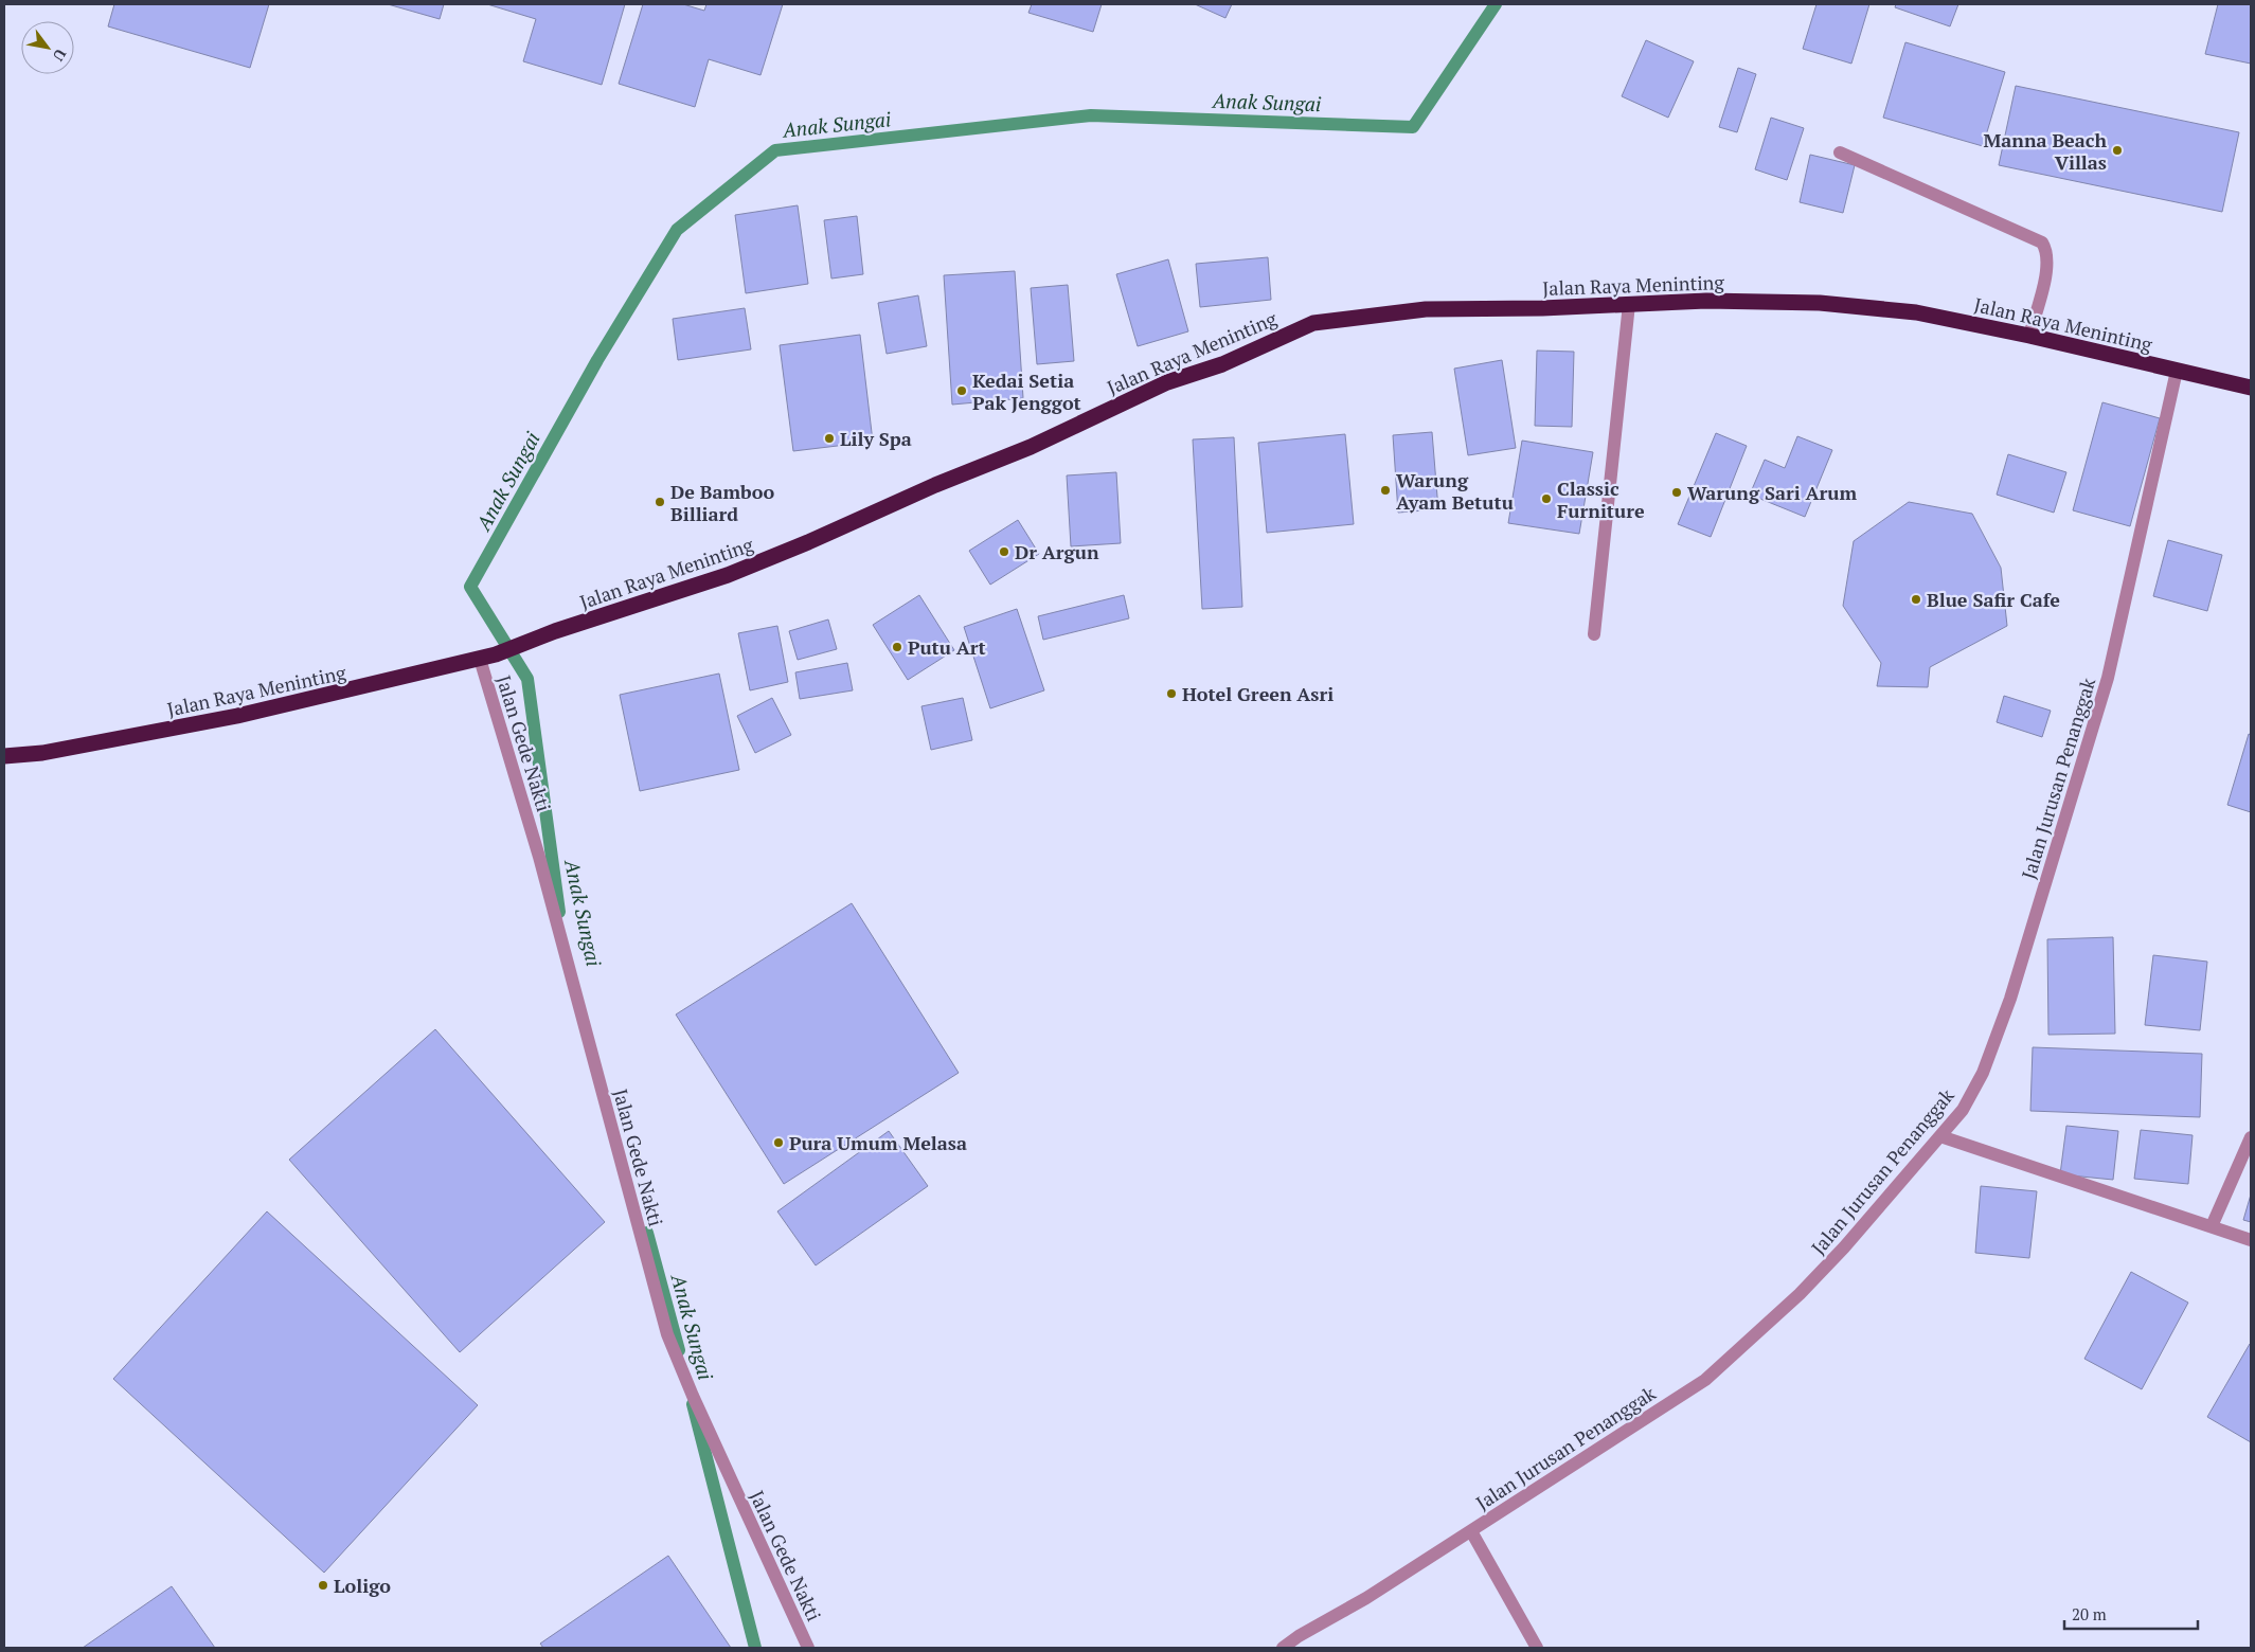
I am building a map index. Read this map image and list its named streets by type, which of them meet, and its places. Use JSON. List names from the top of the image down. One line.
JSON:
{"streets":{"highway":["Jalan Raya Meninting"],"street":["Jalan Gede Nakti","Jalan Jurusan Penanggak"]},"crossings":[["Jalan Raya Meninting","Jalan Gede Nakti"],["Jalan Raya Meninting","Jalan Jurusan Penanggak"]],"water":["Anak Sungai"],"places":["Manna Beach Villas","Kedai Setia Pak Jenggot","Lily Spa","Warung Ayam Betutu","Warung Sari Arum","Classic Furniture","De Bamboo Billiard","Dr Argun","Blue Safir Cafe","Putu Art","Hotel Green Asri","Pura Umum Melasa","Loligo"],"scale_bar":"20 m","north":"bottom right"}
